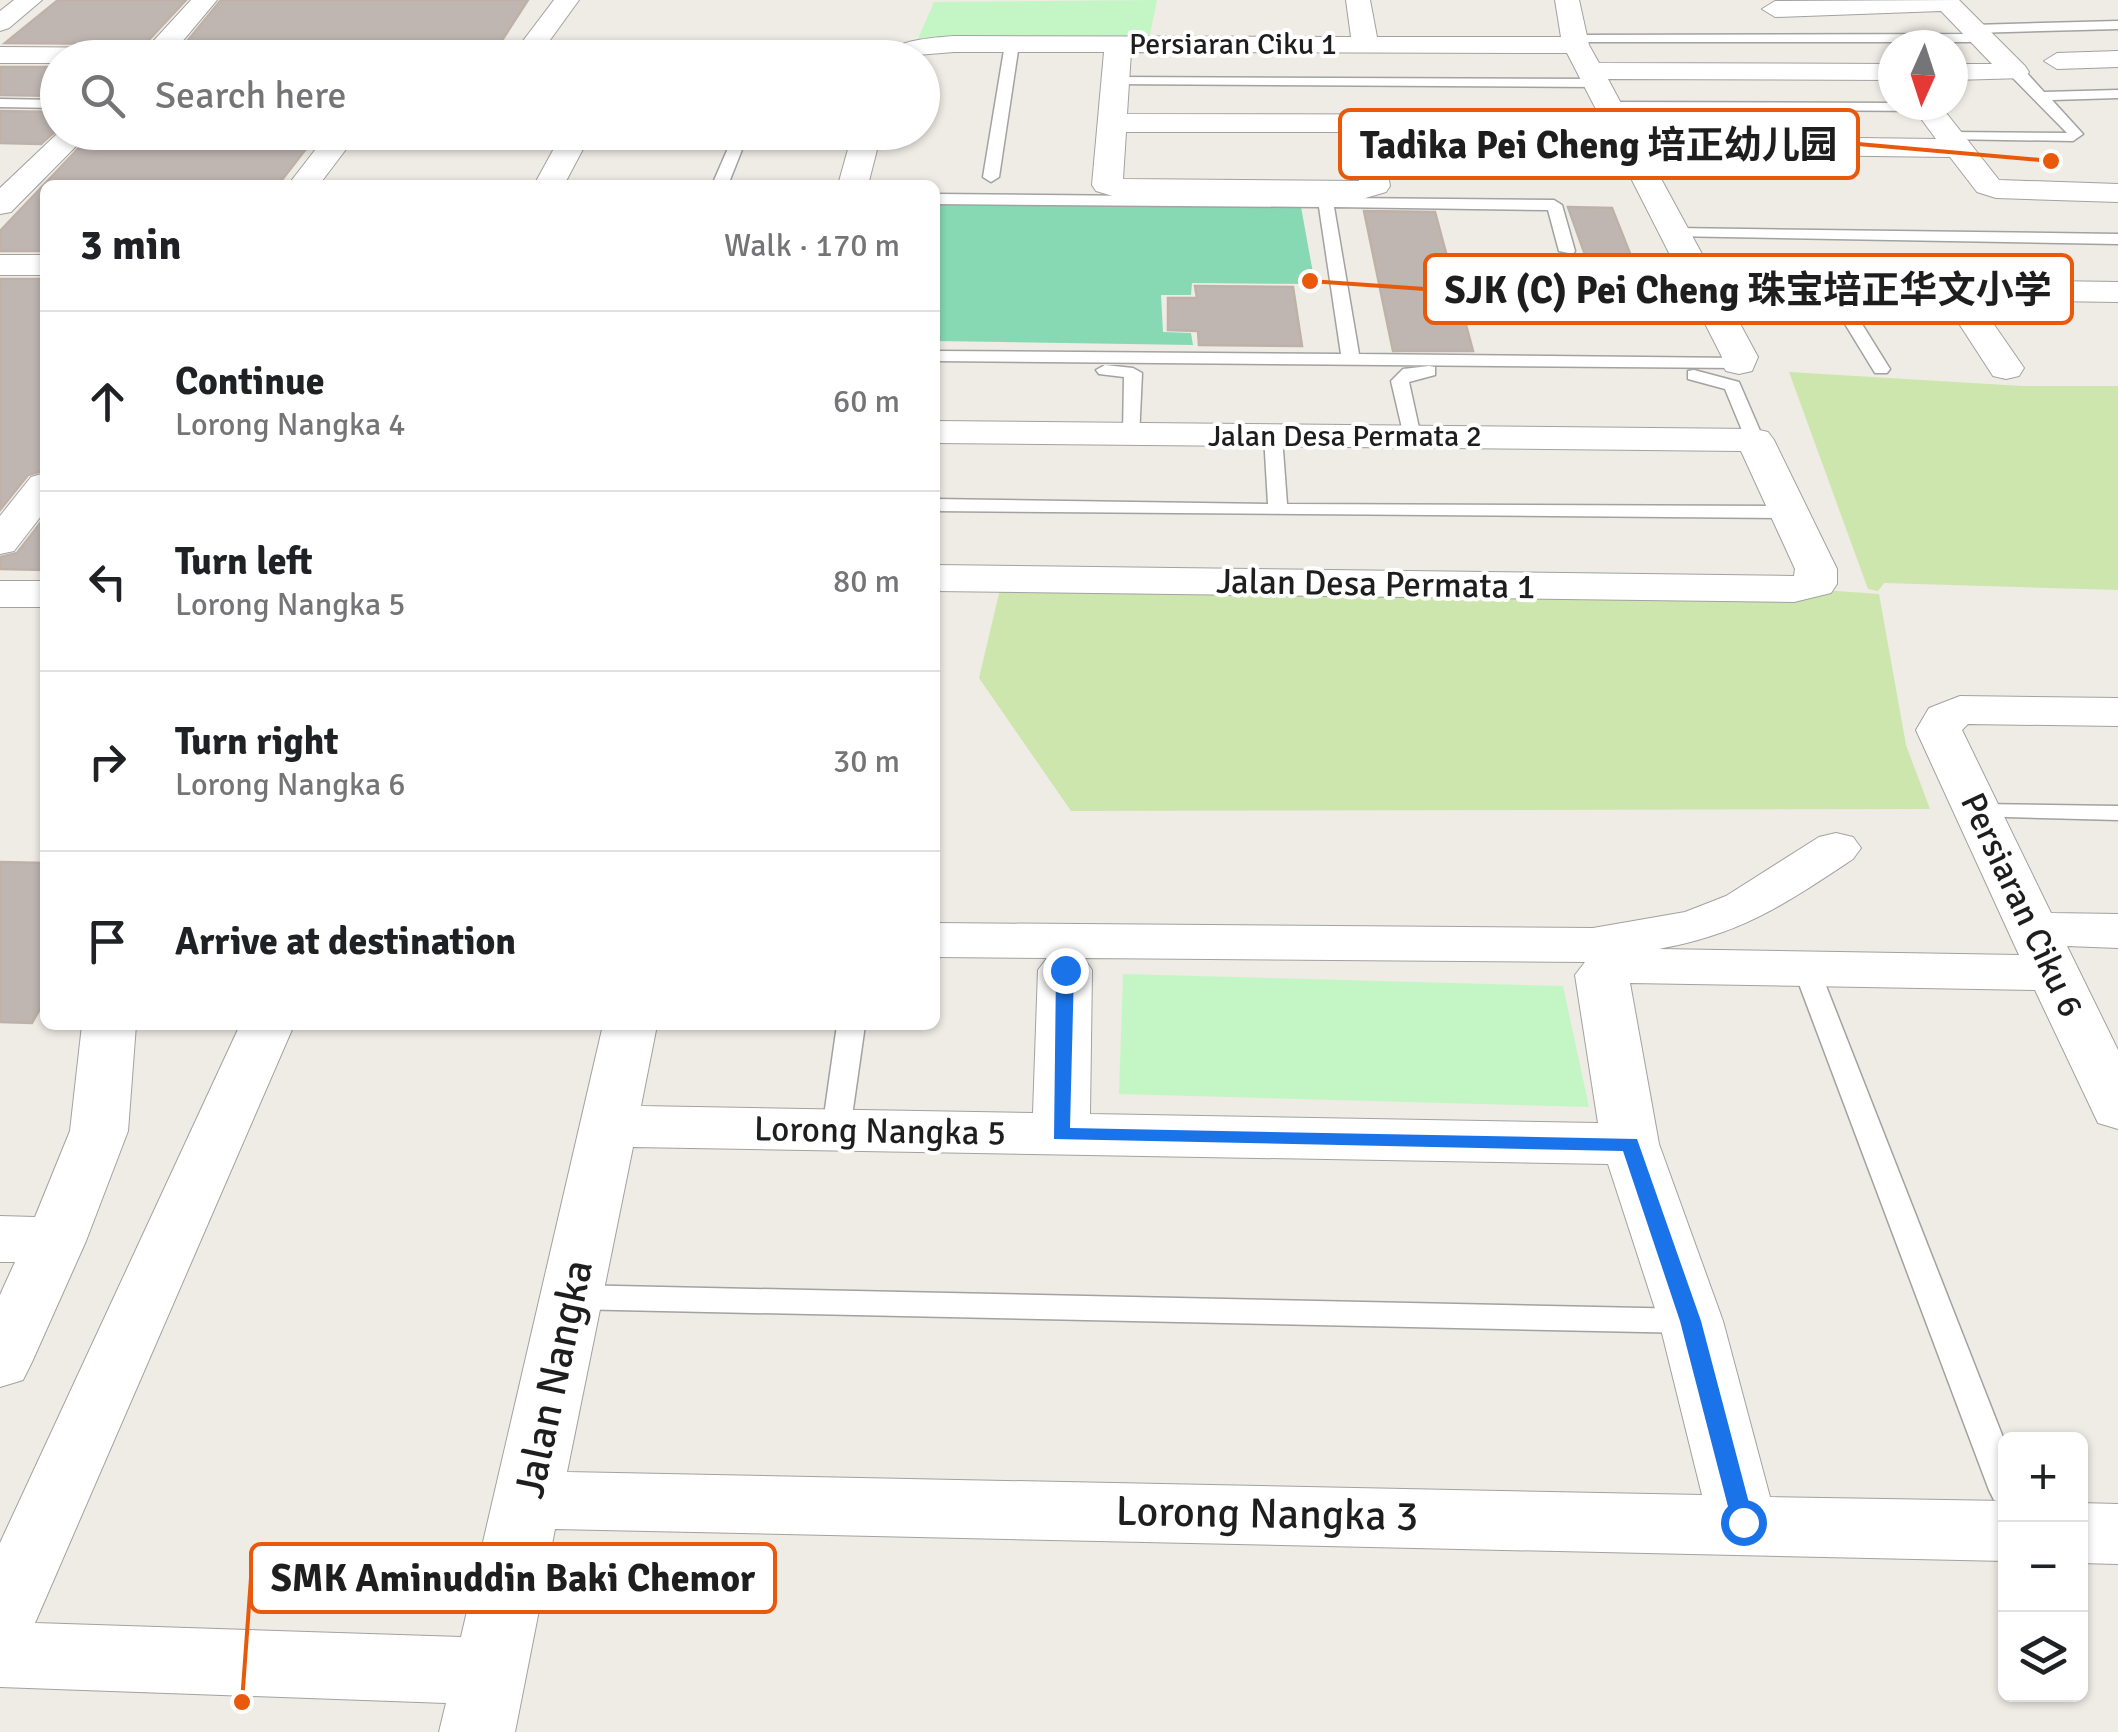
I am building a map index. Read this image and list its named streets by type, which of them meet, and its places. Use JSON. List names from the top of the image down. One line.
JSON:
{"streets":{"street":["Persiaran Ciku 1","Jalan Desa Permata 2","Jalan Desa Permata 1","Persiaran Ciku 6","Lorong Nangka 5","Jalan Nangka","Lorong Nangka 3"]},"crossings":[["Lorong Nangka 5","Jalan Nangka"],["Jalan Nangka","Lorong Nangka 3"]],"places":["Tadika Pei Cheng 培正幼儿园","SJK (C) Pei Cheng 珠宝培正华文小学","SMK Aminuddin Baki Chemor"],"north":"bottom","page":{"search":"Search here","heading":["3 min","Walk · 170 m"],"list":[["Continue","Lorong Nangka 4","60 m"],["Turn left","Lorong Nangka 5","80 m"],["Turn right","Lorong Nangka 6","30 m"],"Arrive at destination"],"map_buttons":["+","−"]}}
